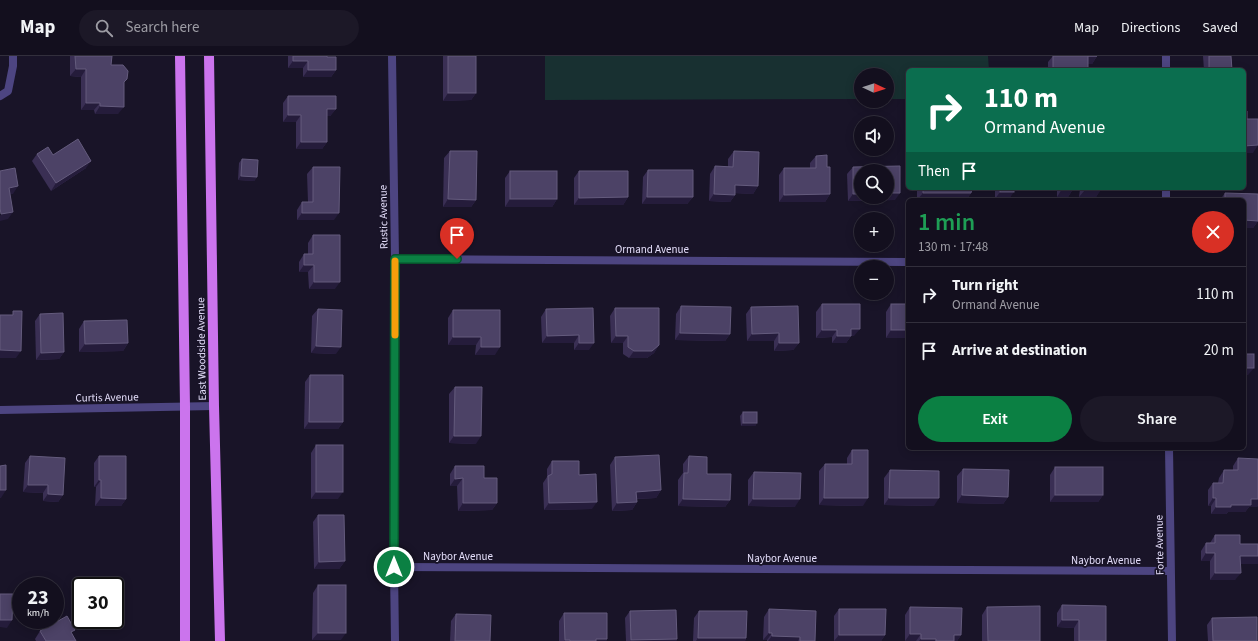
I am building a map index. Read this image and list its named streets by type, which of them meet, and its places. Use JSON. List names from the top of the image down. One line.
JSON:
{"streets":{"main road":["East Woodside Avenue"],"street":["Rustic Avenue","Ormand Avenue","Curtis Avenue","Forte Avenue","Naybor Avenue"]},"crossings":[["Rustic Avenue","Ormand Avenue"],["Rustic Avenue","Naybor Avenue"],["East Woodside Avenue","Curtis Avenue"],["Forte Avenue","Naybor Avenue"]],"north":"right","page":{"header":"Map","search":"Search here","nav":["Map","Directions","Saved"],"map_buttons":["+","−"],"turn":["110 m","Ormand Avenue"],"then":"Then","heading":["1 min","130 m · 17:48"],"list":[{"name":"Turn right","note":"Ormand Avenue","value":"110 m"},{"name":"Arrive at destination","value":"20 m"}],"buttons":["Exit","Share"],"speed":"23 km/h","limit":"30"}}
